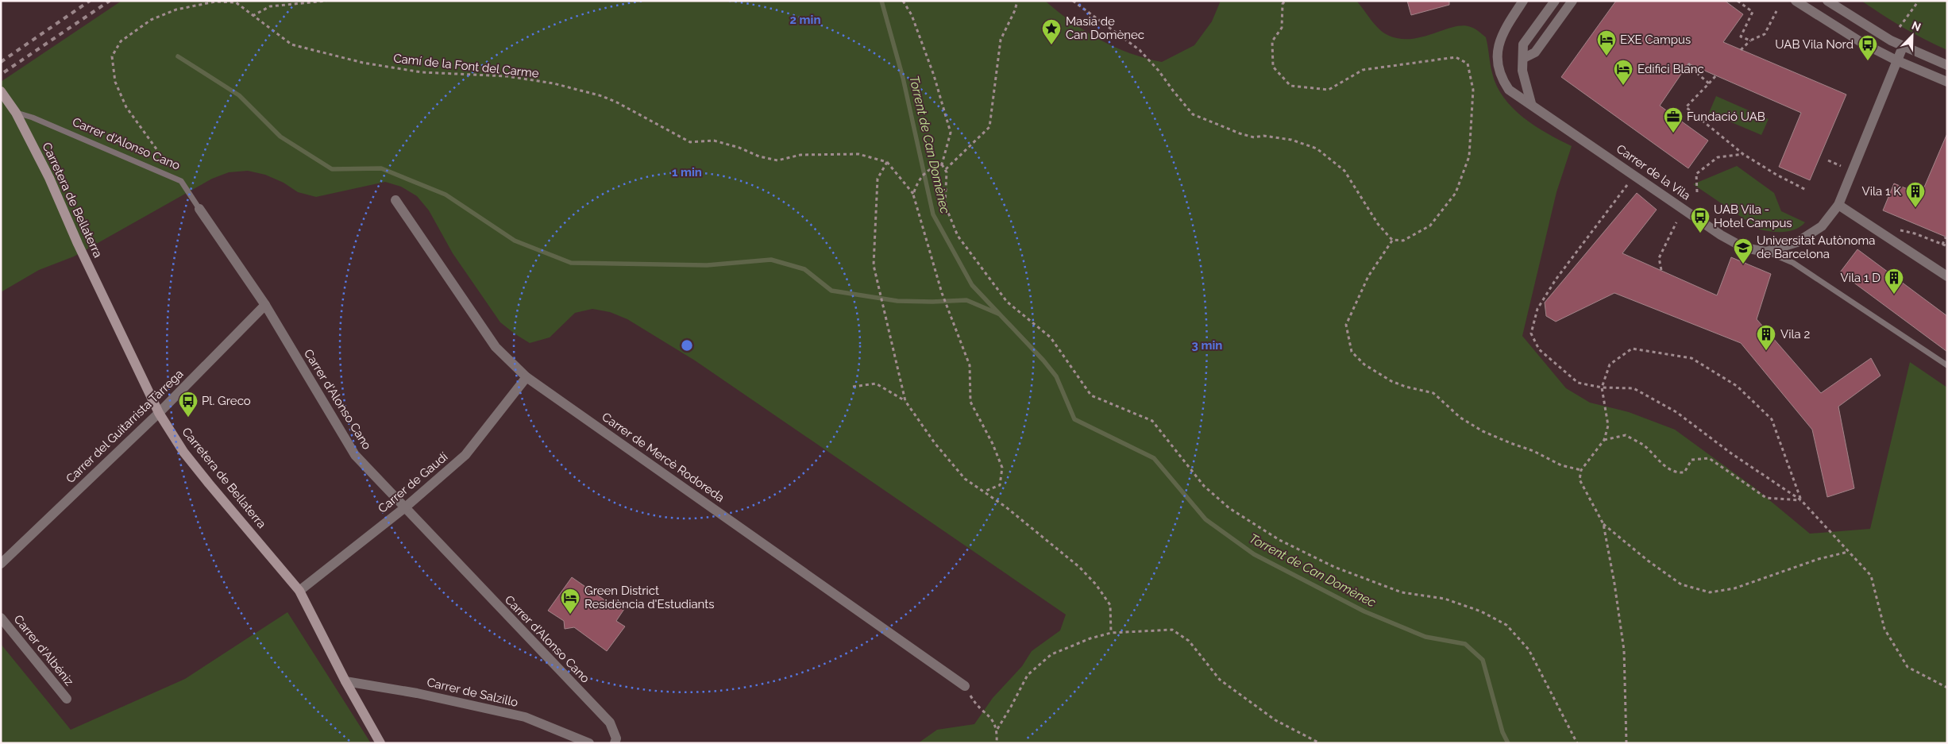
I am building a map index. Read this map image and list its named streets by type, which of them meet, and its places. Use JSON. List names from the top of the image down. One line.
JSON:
{"streets":{"street":["Carrer d'Alonso Cano","Carrer de la Vila","Carretera de Bellaterra","Carrer del Guitarrista Tàrrega","Carrer de Mercè Rodoreda","Carrer de Gaudí","Carrer d'Albéniz","Carrer de Salzillo"],"path":["Camí de la Font del Carme"]},"crossings":[["Camí de la Font del Carme","Carrer d'Alonso Cano"],["Carrer d'Alonso Cano","Carretera de Bellaterra"],["Carrer d'Alonso Cano","Carrer del Guitarrista Tàrrega"],["Carrer d'Alonso Cano","Carrer de Gaudí"],["Carretera de Bellaterra","Carrer del Guitarrista Tàrrega"],["Carretera de Bellaterra","Carrer de Gaudí"],["Carretera de Bellaterra","Carrer de Salzillo"],["Carrer de Mercè Rodoreda","Carrer de Gaudí"]],"water":["Torrent de Can Domènec"],"places":{"place":["Masia de Can Domènec"],"hotel":["EXE Campus","Edifici Blanc","Green District Residència d'Estudiants"],"bus stop":["UAB Vila Nord","UAB Vila - Hotel Campus","Pl. Greco"],"office":["Fundació UAB"],"building":["Vila 1 K","Vila 1 D","Vila 2"],"school or university":["Universitat Autònoma de Barcelona"]},"north":"top right","rings":["2 min","1 min","3 min"]}
